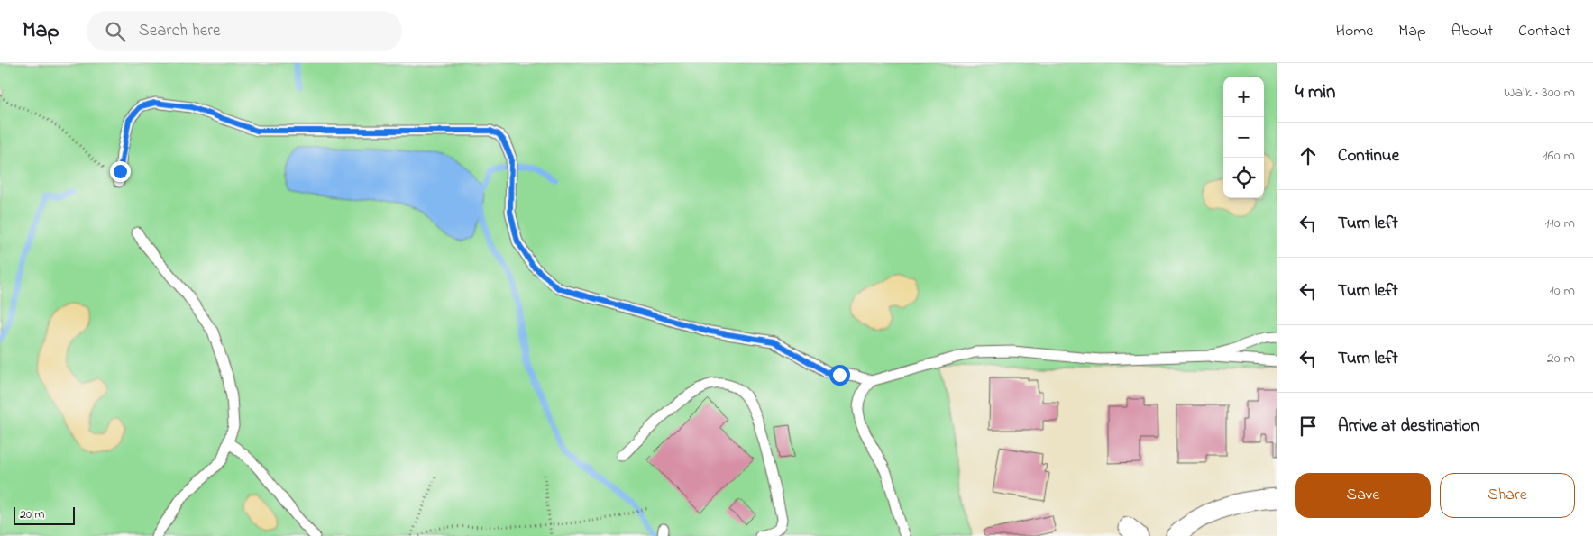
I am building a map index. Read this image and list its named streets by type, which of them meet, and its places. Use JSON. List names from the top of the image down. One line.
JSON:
{"scale_bar":"20 m","page":{"header":"Map","search":"Search here","nav":["Home","Map","About","Contact"],"heading":["4 min","Walk · 300 m"],"map_buttons":["+","−"],"list":[["Continue","160 m"],["Turn left","110 m"],["Turn left","10 m"],["Turn left","20 m"],"Arrive at destination"],"buttons":["Save","Share"],"scale":"20 m"}}
